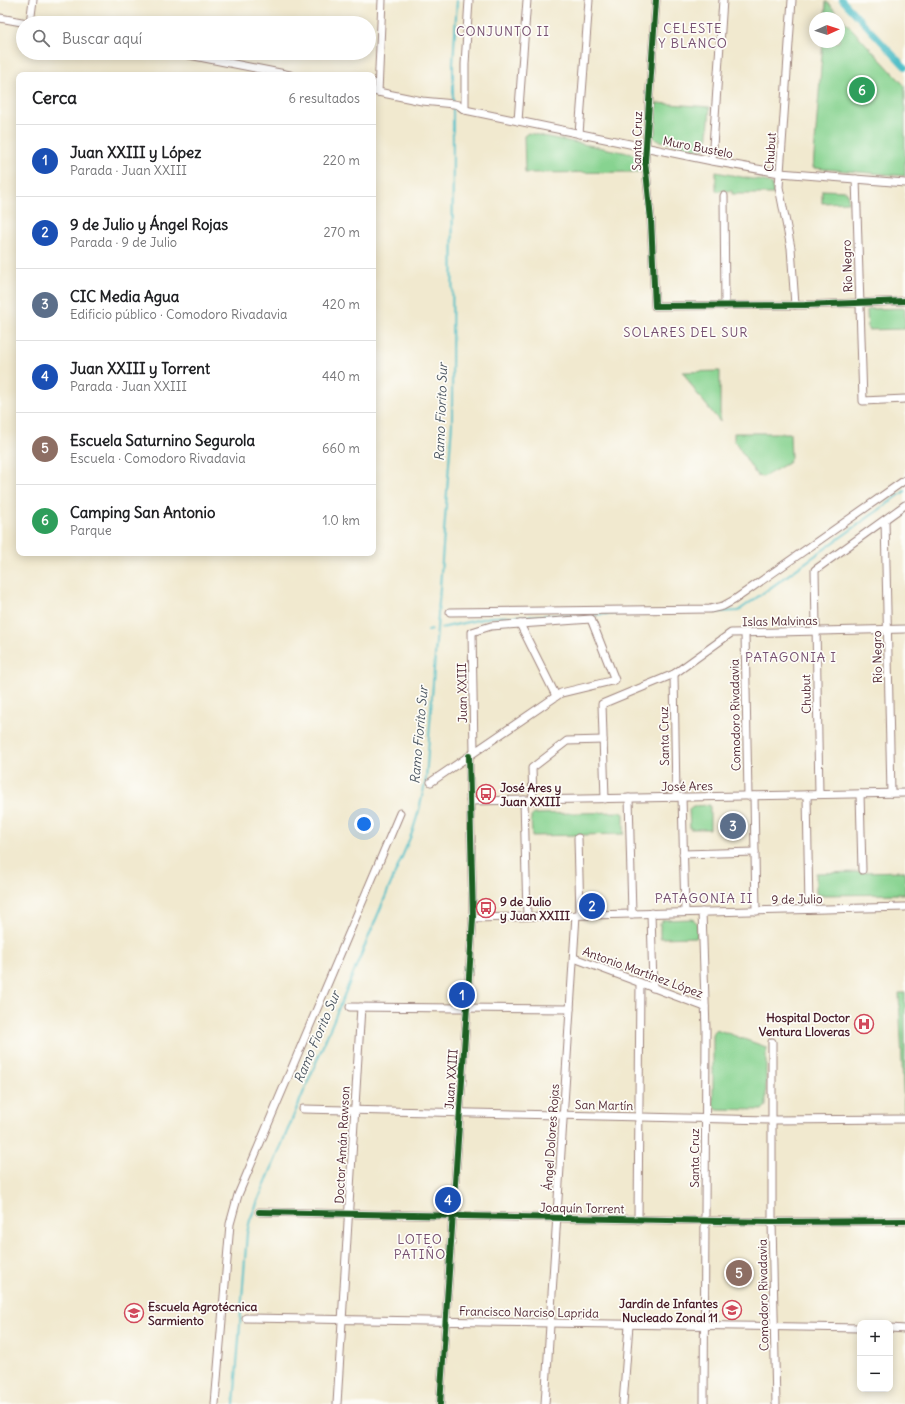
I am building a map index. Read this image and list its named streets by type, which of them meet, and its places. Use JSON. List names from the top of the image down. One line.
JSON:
{"streets":{"street":["Santa Cruz","Muro Bustelo","Chubut","Río Negro","Islas Malvinas","Juan XXIII","Comodoro Rivadavia","José Ares","9 de Julio","Antonio Martínez López","San Martín","Ángel Dolores Rojas","Doctor Amán Rawson","Joaquín Torrent","Francisco Narciso Laprida"]},"crossings":[["Santa Cruz","Muro Bustelo"],["Santa Cruz","Islas Malvinas"],["Santa Cruz","José Ares"],["Santa Cruz","9 de Julio"],["Santa Cruz","Antonio Martínez López"],["Santa Cruz","San Martín"],["Santa Cruz","Joaquín Torrent"],["Santa Cruz","Francisco Narciso Laprida"],["Muro Bustelo","Chubut"],["Muro Bustelo","Río Negro"],["Chubut","Río Negro"],["Chubut","Islas Malvinas"],["Chubut","José Ares"],["Río Negro","Islas Malvinas"],["Río Negro","José Ares"],["Islas Malvinas","Comodoro Rivadavia"],["Juan XXIII","José Ares"],["Juan XXIII","9 de Julio"],["Juan XXIII","San Martín"],["Juan XXIII","Joaquín Torrent"],["Juan XXIII","Francisco Narciso Laprida"],["Comodoro Rivadavia","José Ares"],["Comodoro Rivadavia","9 de Julio"],["Comodoro Rivadavia","San Martín"],["Comodoro Rivadavia","Joaquín Torrent"],["Comodoro Rivadavia","Francisco Narciso Laprida"],["9 de Julio","Ángel Dolores Rojas"],["Antonio Martínez López","Ángel Dolores Rojas"],["San Martín","Ángel Dolores Rojas"],["San Martín","Doctor Amán Rawson"],["Ángel Dolores Rojas","Joaquín Torrent"],["Ángel Dolores Rojas","Francisco Narciso Laprida"],["Doctor Amán Rawson","Joaquín Torrent"],["Doctor Amán Rawson","Francisco Narciso Laprida"]],"districts":["CELESTE Y BLANCO","CONJUNTO II","SOLARES DEL SUR","PATAGONIA I","PATAGONIA II","LOTEO PATIÑO"],"water":["Ramo Fiorito Sur"],"places":{"bus stop":["José Ares y Juan XXIII","9 de Julio y Juan XXIII"],"hospital":["Hospital Doctor Ventura Lloveras"],"school or university":["Jardín de Infantes Nucleado Zonal 11","Escuela Agrotécnica Sarmiento"]},"north":"right","page":{"search":"Buscar aquí","heading":["Cerca","6 resultados"],"pins":["6","3","2","1","4","5"],"list":[{"mark":"1","name":"Juan XXIII y López","note":"Parada · Juan XXIII","value":"220 m"},{"mark":"2","name":"9 de Julio y Ángel Rojas","note":"Parada · 9 de Julio","value":"270 m"},{"mark":"3","name":"CIC Media Agua","note":"Edificio público · Comodoro Rivadavia","value":"420 m"},{"mark":"4","name":"Juan XXIII y Torrent","note":"Parada · Juan XXIII","value":"440 m"},{"mark":"5","name":"Escuela Saturnino Segurola","note":"Escuela · Comodoro Rivadavia","value":"660 m"},{"mark":"6","name":"Camping San Antonio","note":"Parque","value":"1.0 km"}],"map_buttons":["+","−"]}}
